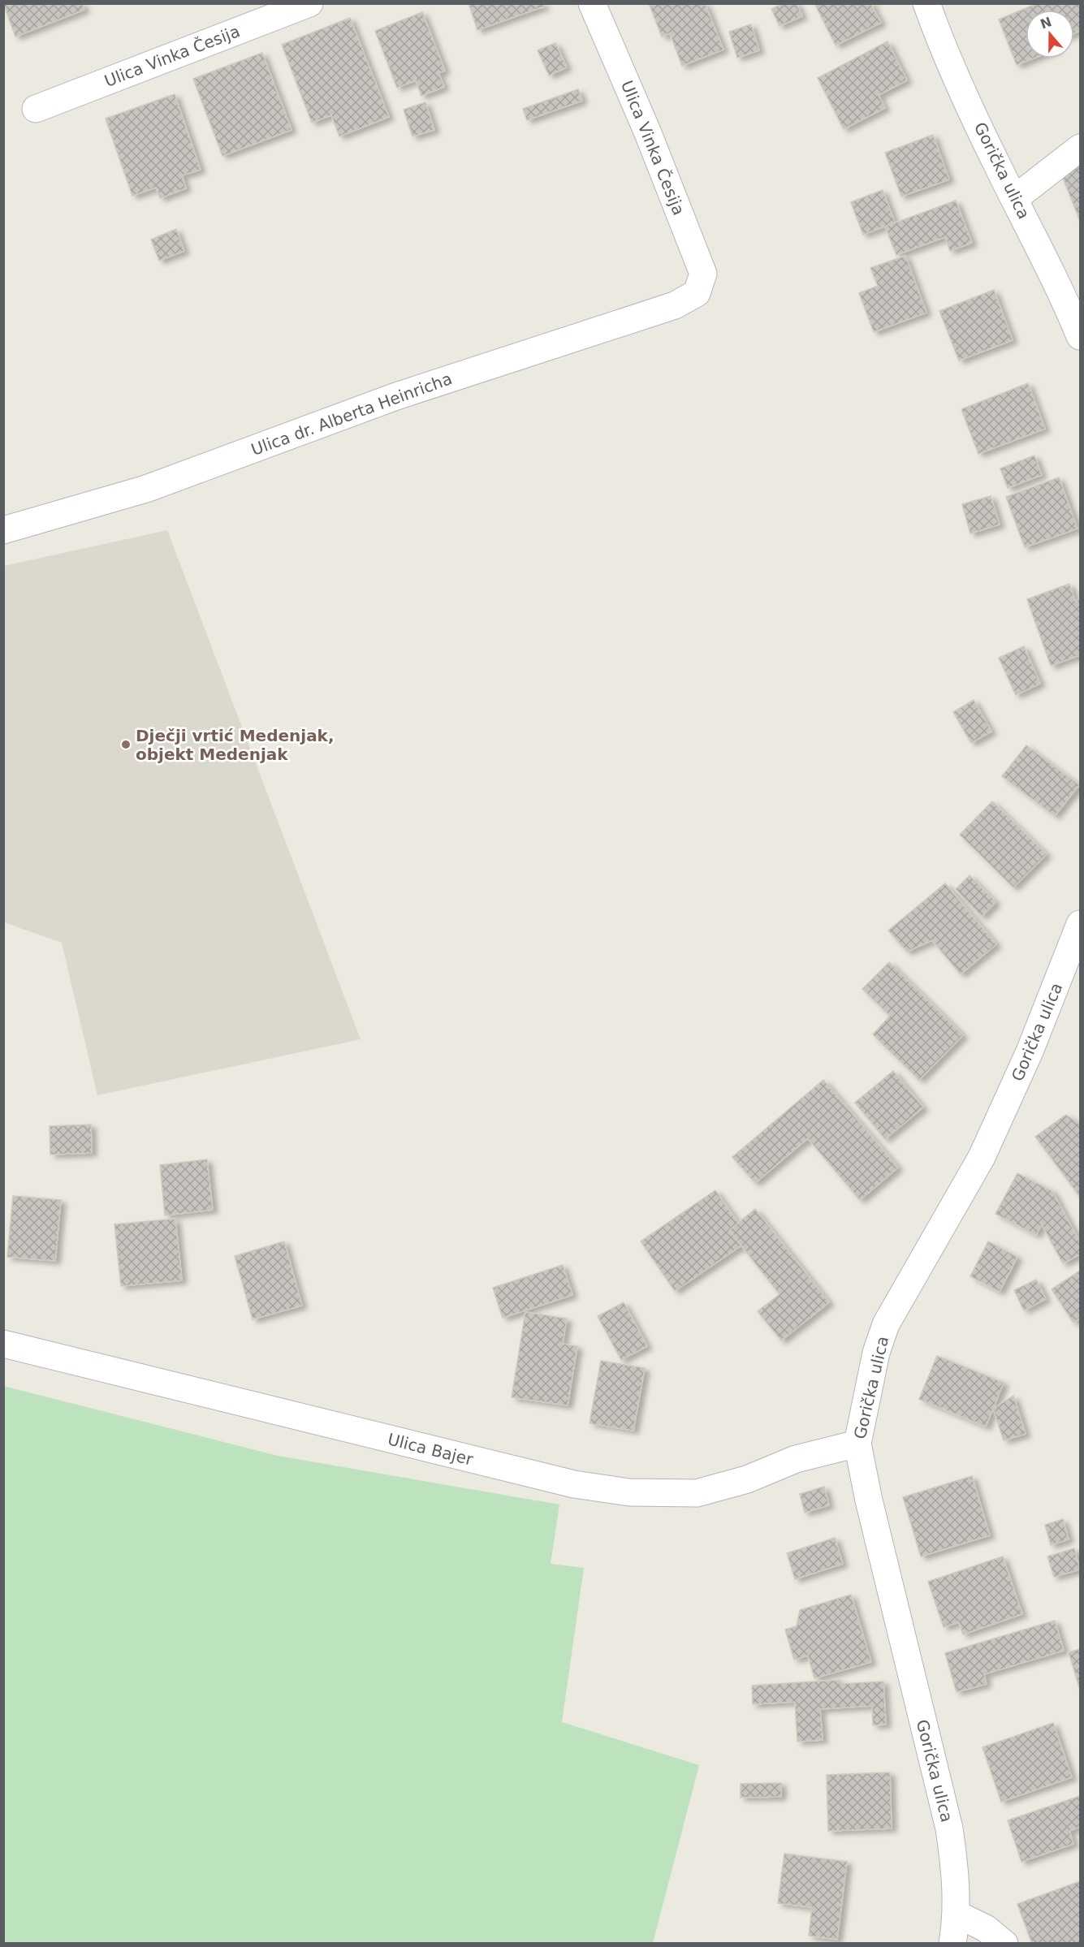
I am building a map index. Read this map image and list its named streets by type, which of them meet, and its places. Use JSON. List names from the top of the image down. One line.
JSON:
{"streets":{"street":["Ulica Vinka Česija","Gorička ulica","Ulica dr. Alberta Heinricha","Ulica Bajer"]},"crossings":[["Ulica Vinka Česija","Ulica dr. Alberta Heinricha"],["Gorička ulica","Ulica Bajer"]],"places":["Dječji vrtić Medenjak, objekt Medenjak"],"north":"top"}
